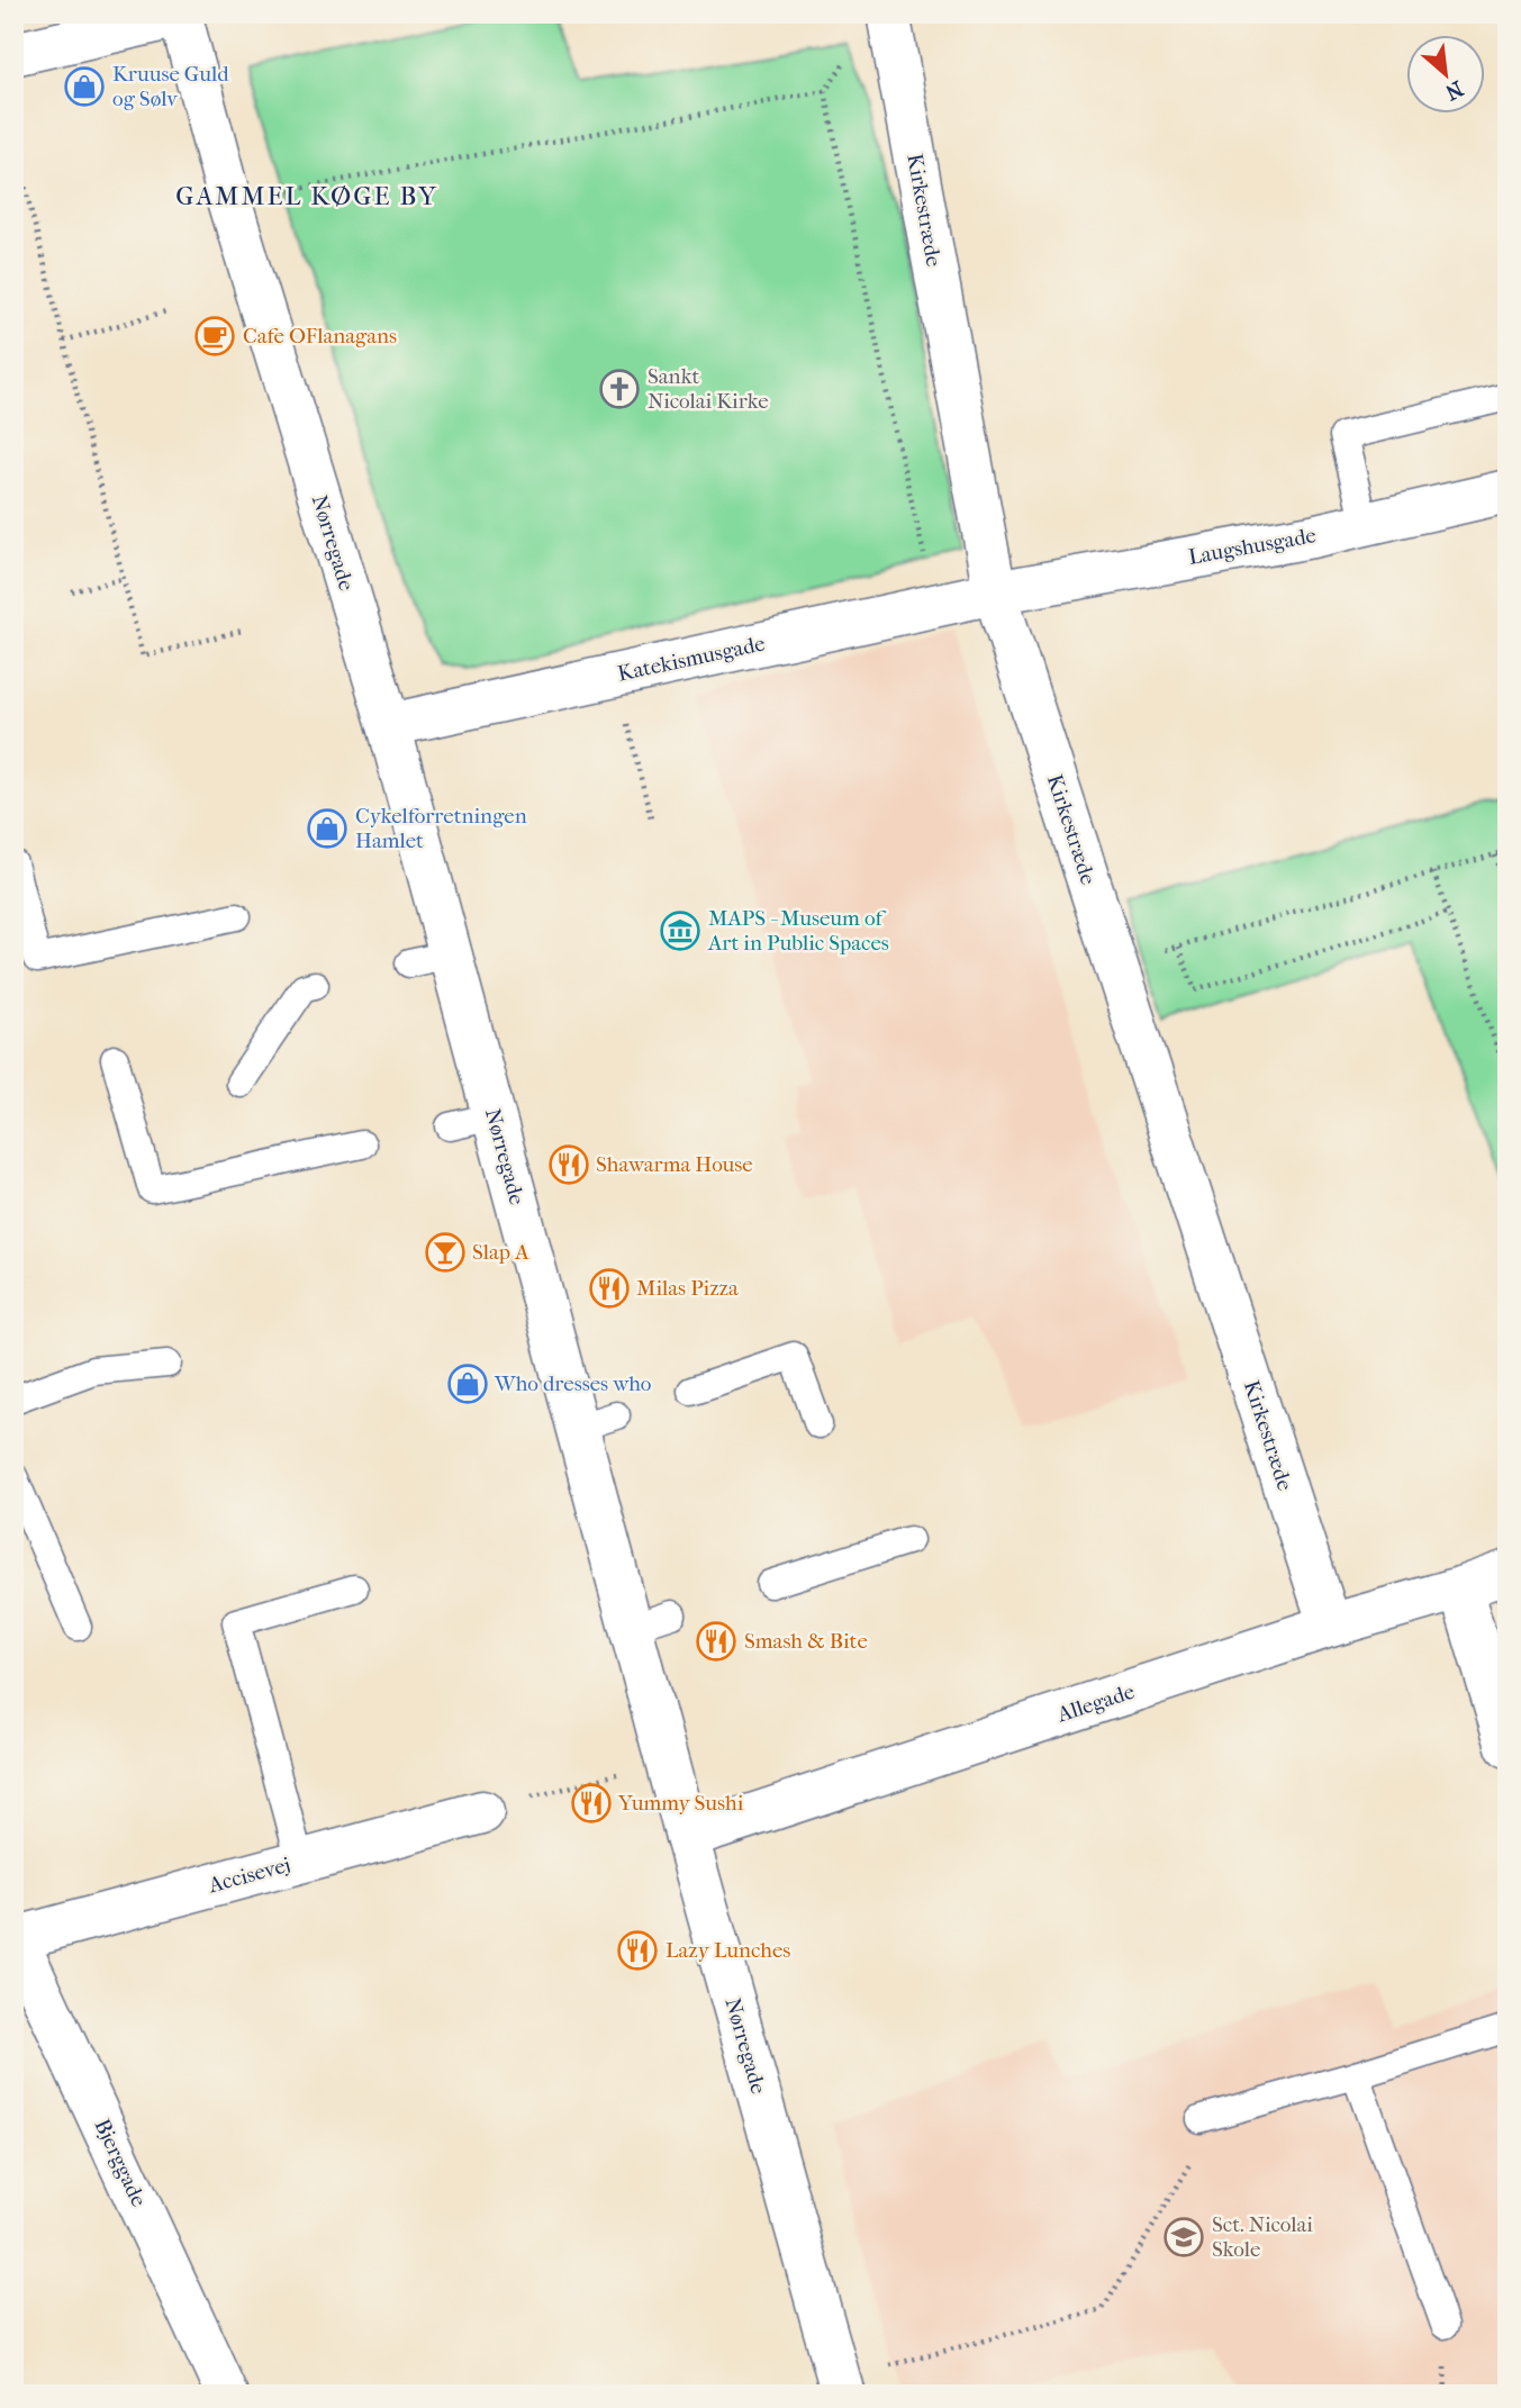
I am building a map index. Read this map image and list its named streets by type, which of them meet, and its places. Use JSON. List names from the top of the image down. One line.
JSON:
{"streets":{"street":["Kirkestræde","Nørregade","Laugshusgade","Katekismusgade","Allegade","Accisevej","Bjerggade"]},"crossings":[["Kirkestræde","Laugshusgade"],["Kirkestræde","Katekismusgade"],["Kirkestræde","Allegade"],["Nørregade","Katekismusgade"],["Nørregade","Allegade"],["Laugshusgade","Katekismusgade"],["Accisevej","Bjerggade"]],"districts":["GAMMEL KØGE BY"],"places":{"shop":["Kruuse Guld og Sølv","Cykelforretningen Hamlet","Who dresses who"],"cafe":["Cafe OFlanagans"],"church":["Sankt Nicolai Kirke"],"museum":["MAPS - Museum of Art in Public Spaces"],"restaurant":["Shawarma House","Milas Pizza","Smash & Bite","Yummy Sushi","Lazy Lunches"],"bar":["Slap A"],"school or university":["Sct. Nicolai Skole"]},"north":"bottom right"}
